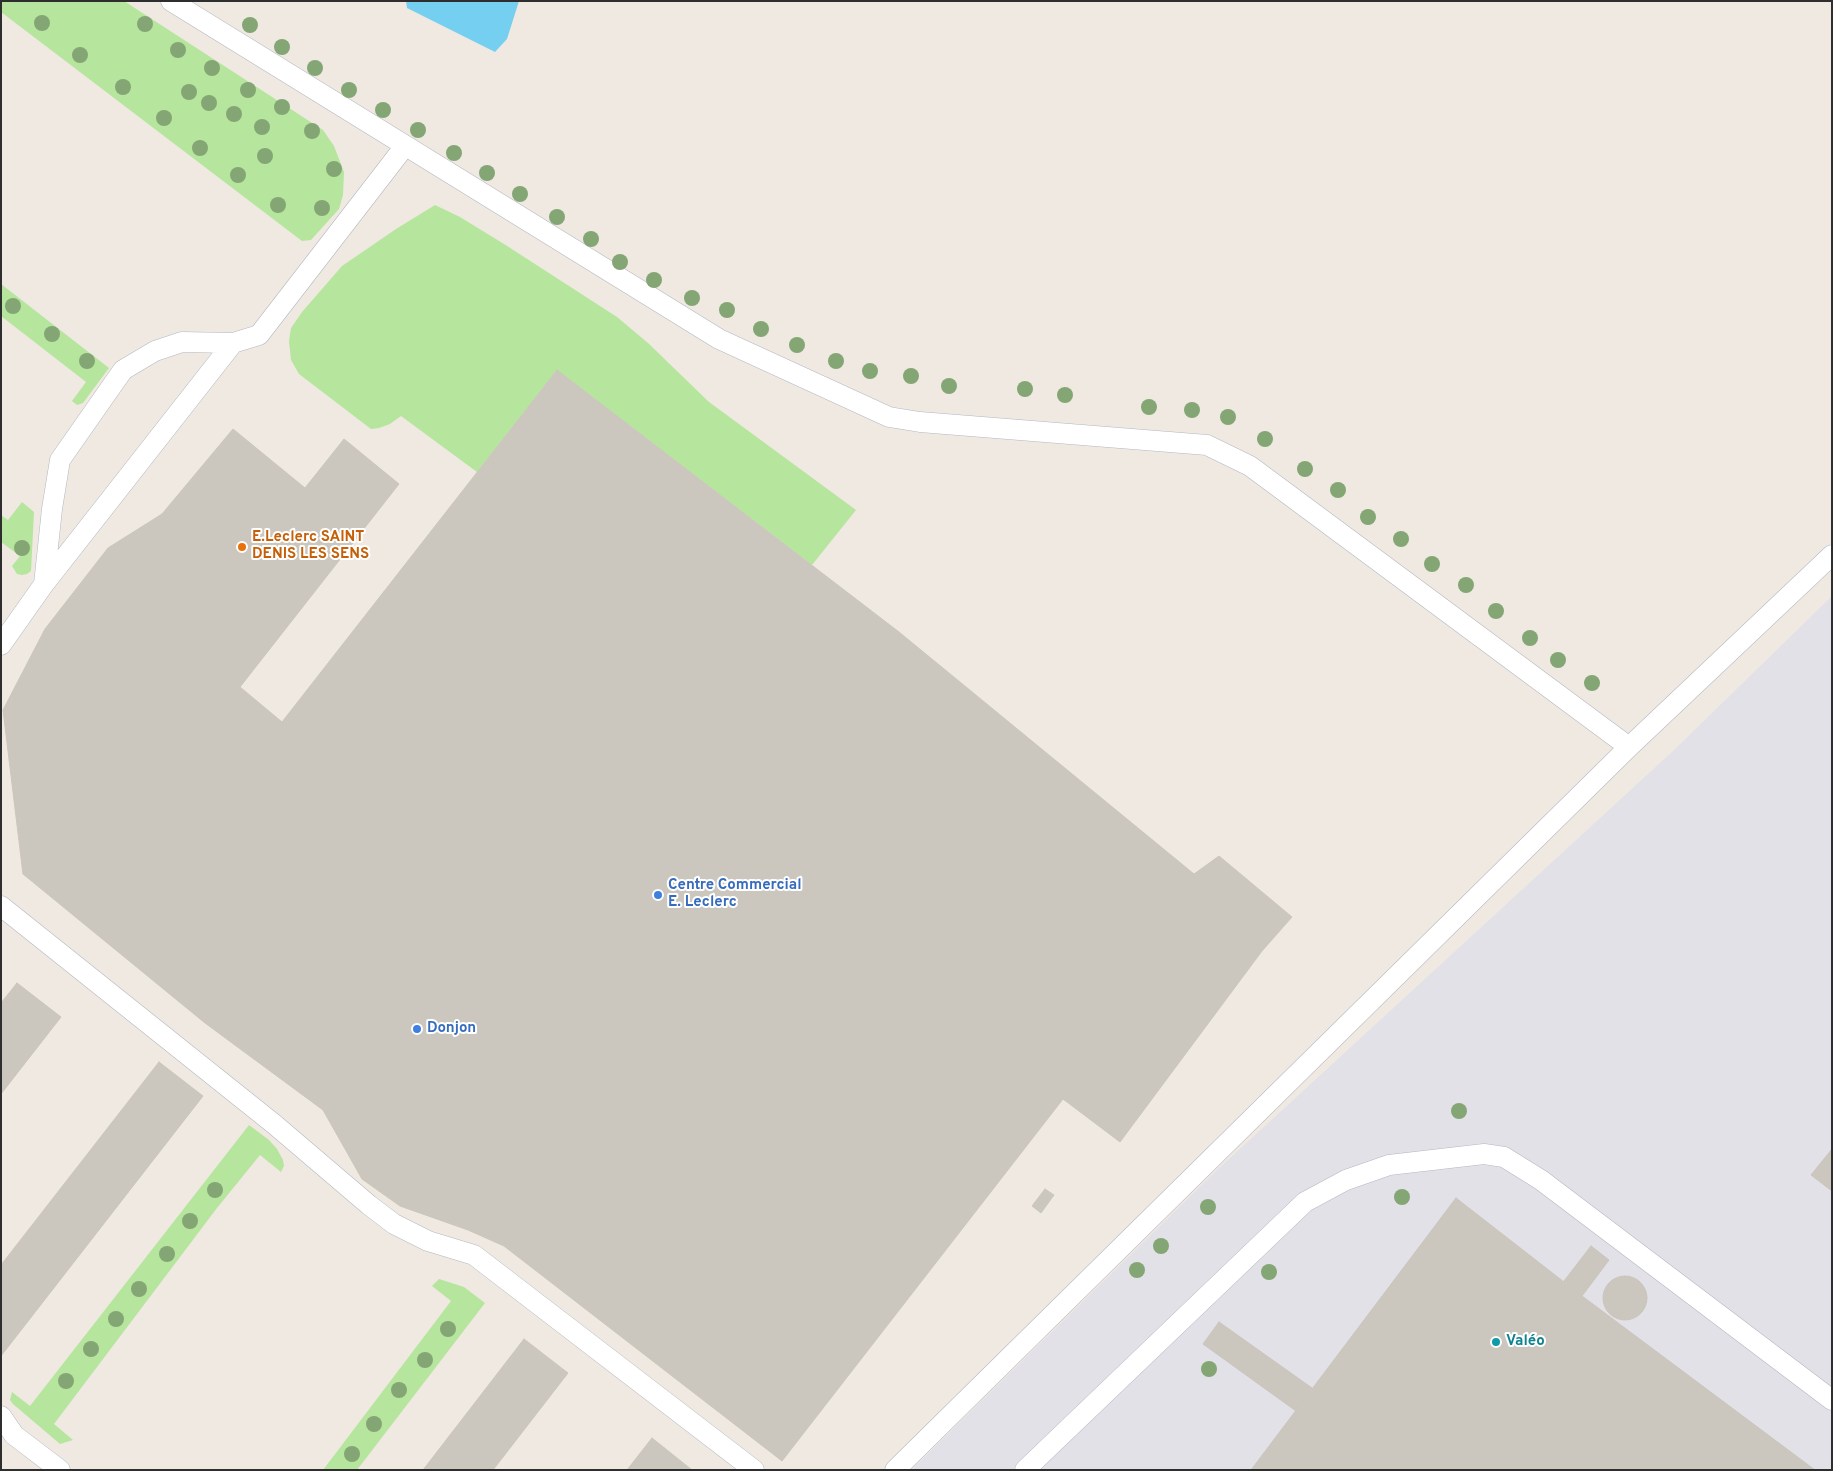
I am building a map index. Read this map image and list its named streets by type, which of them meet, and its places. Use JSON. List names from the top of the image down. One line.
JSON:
{"places":["E.Leclerc SAINT DENIS LES SENS","Centre Commercial E. Leclerc","Donjon","Valéo"]}
